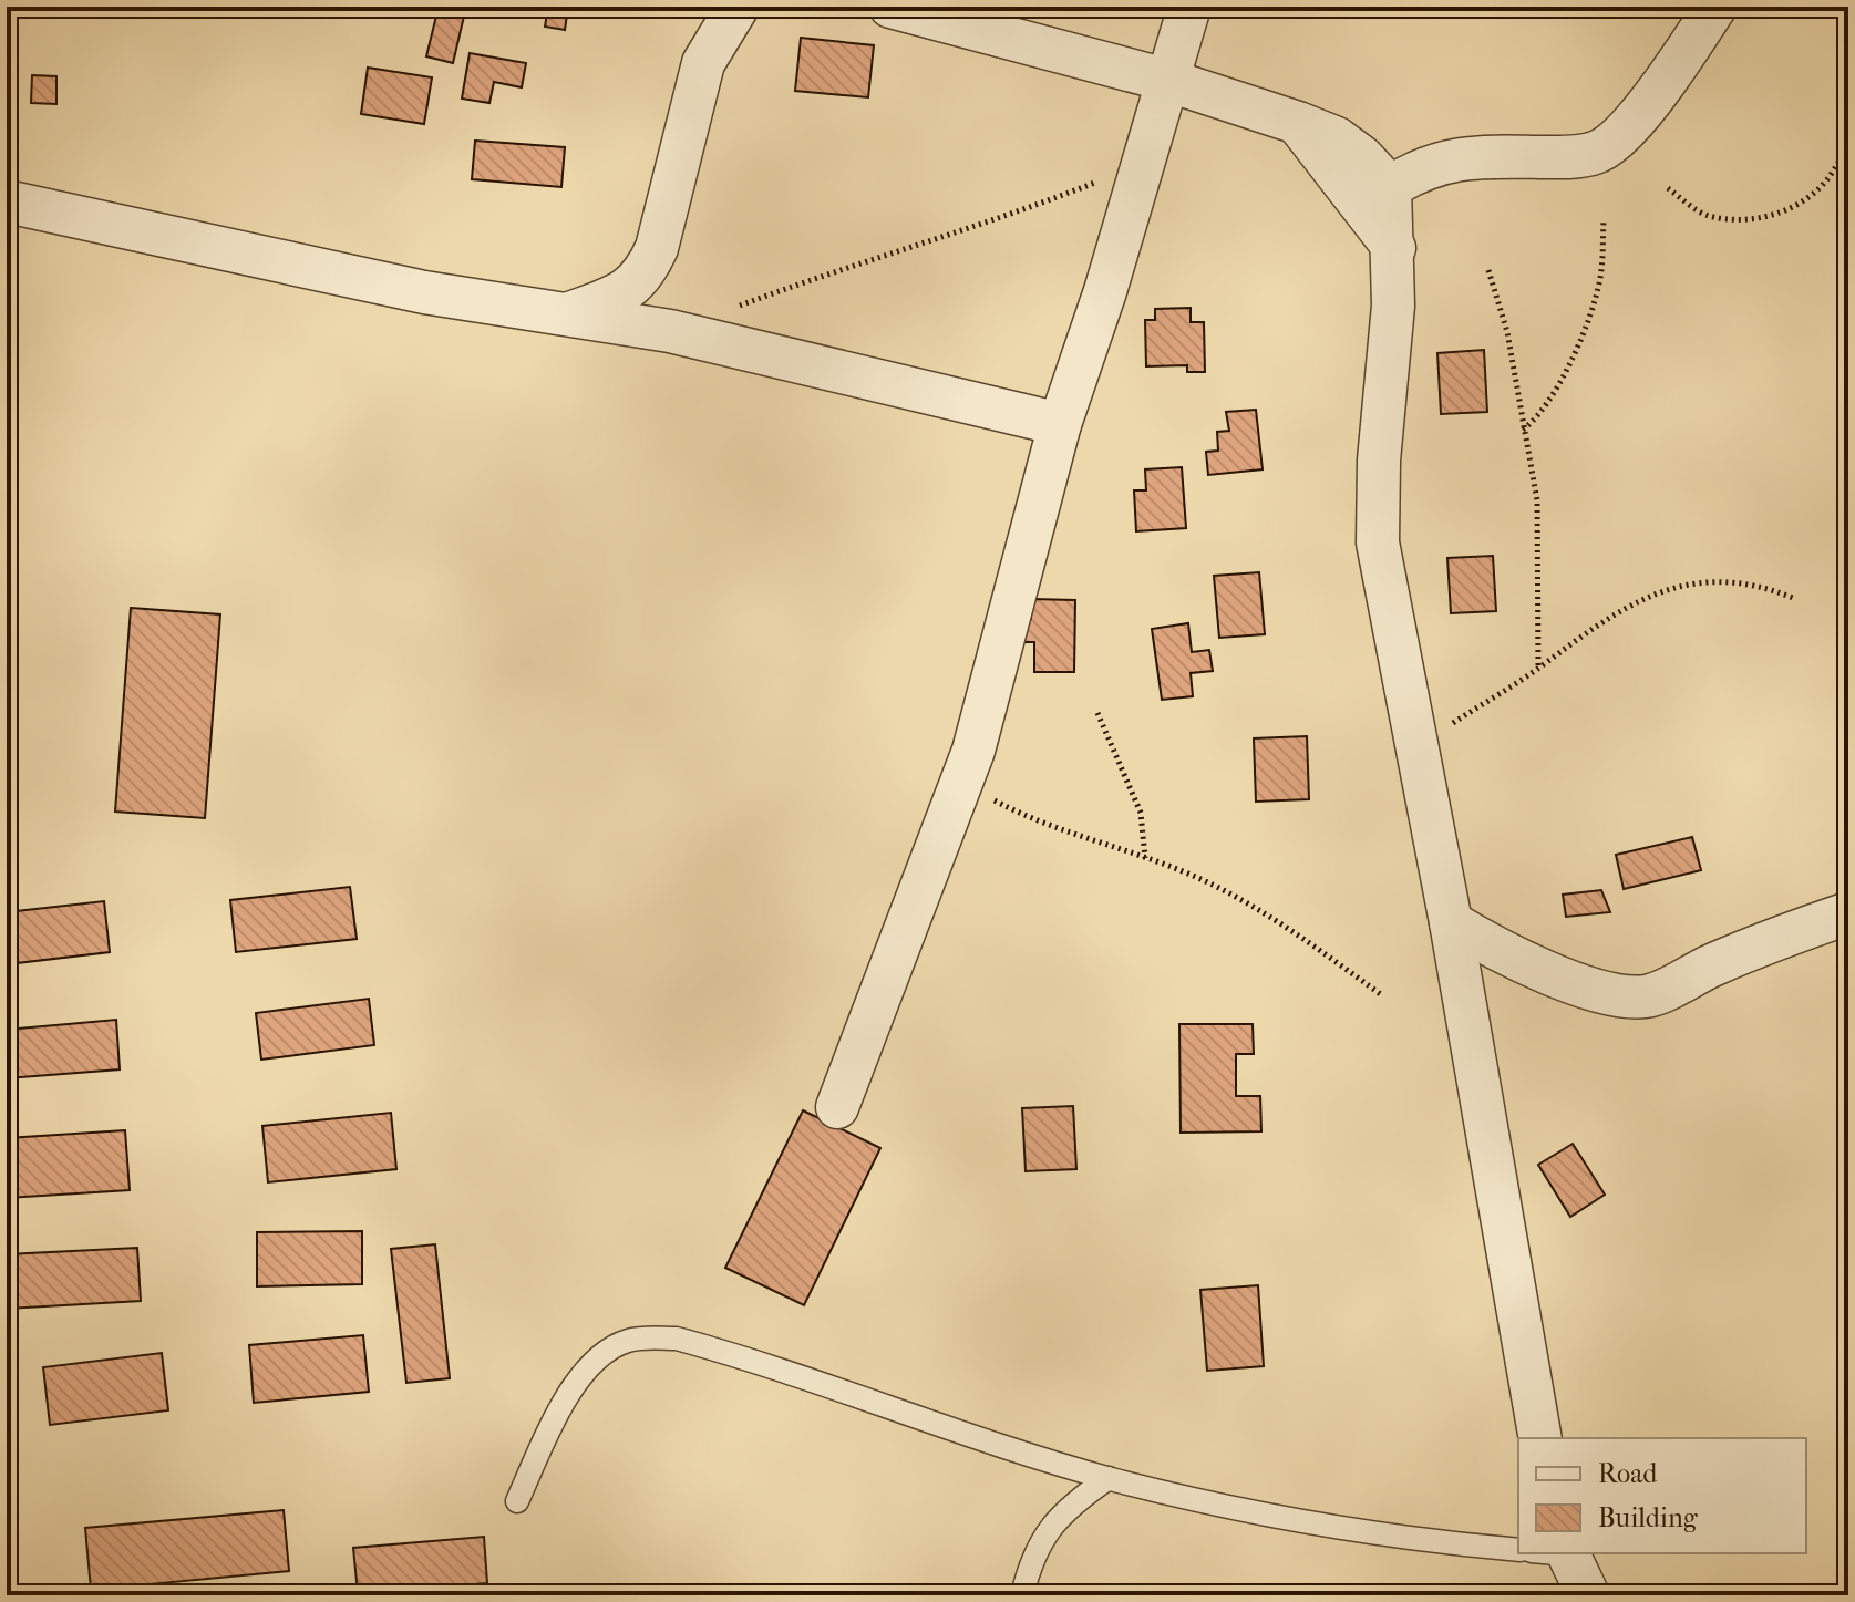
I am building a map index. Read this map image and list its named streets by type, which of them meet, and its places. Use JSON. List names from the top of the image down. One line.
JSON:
{"legend":["Road","Building"]}
